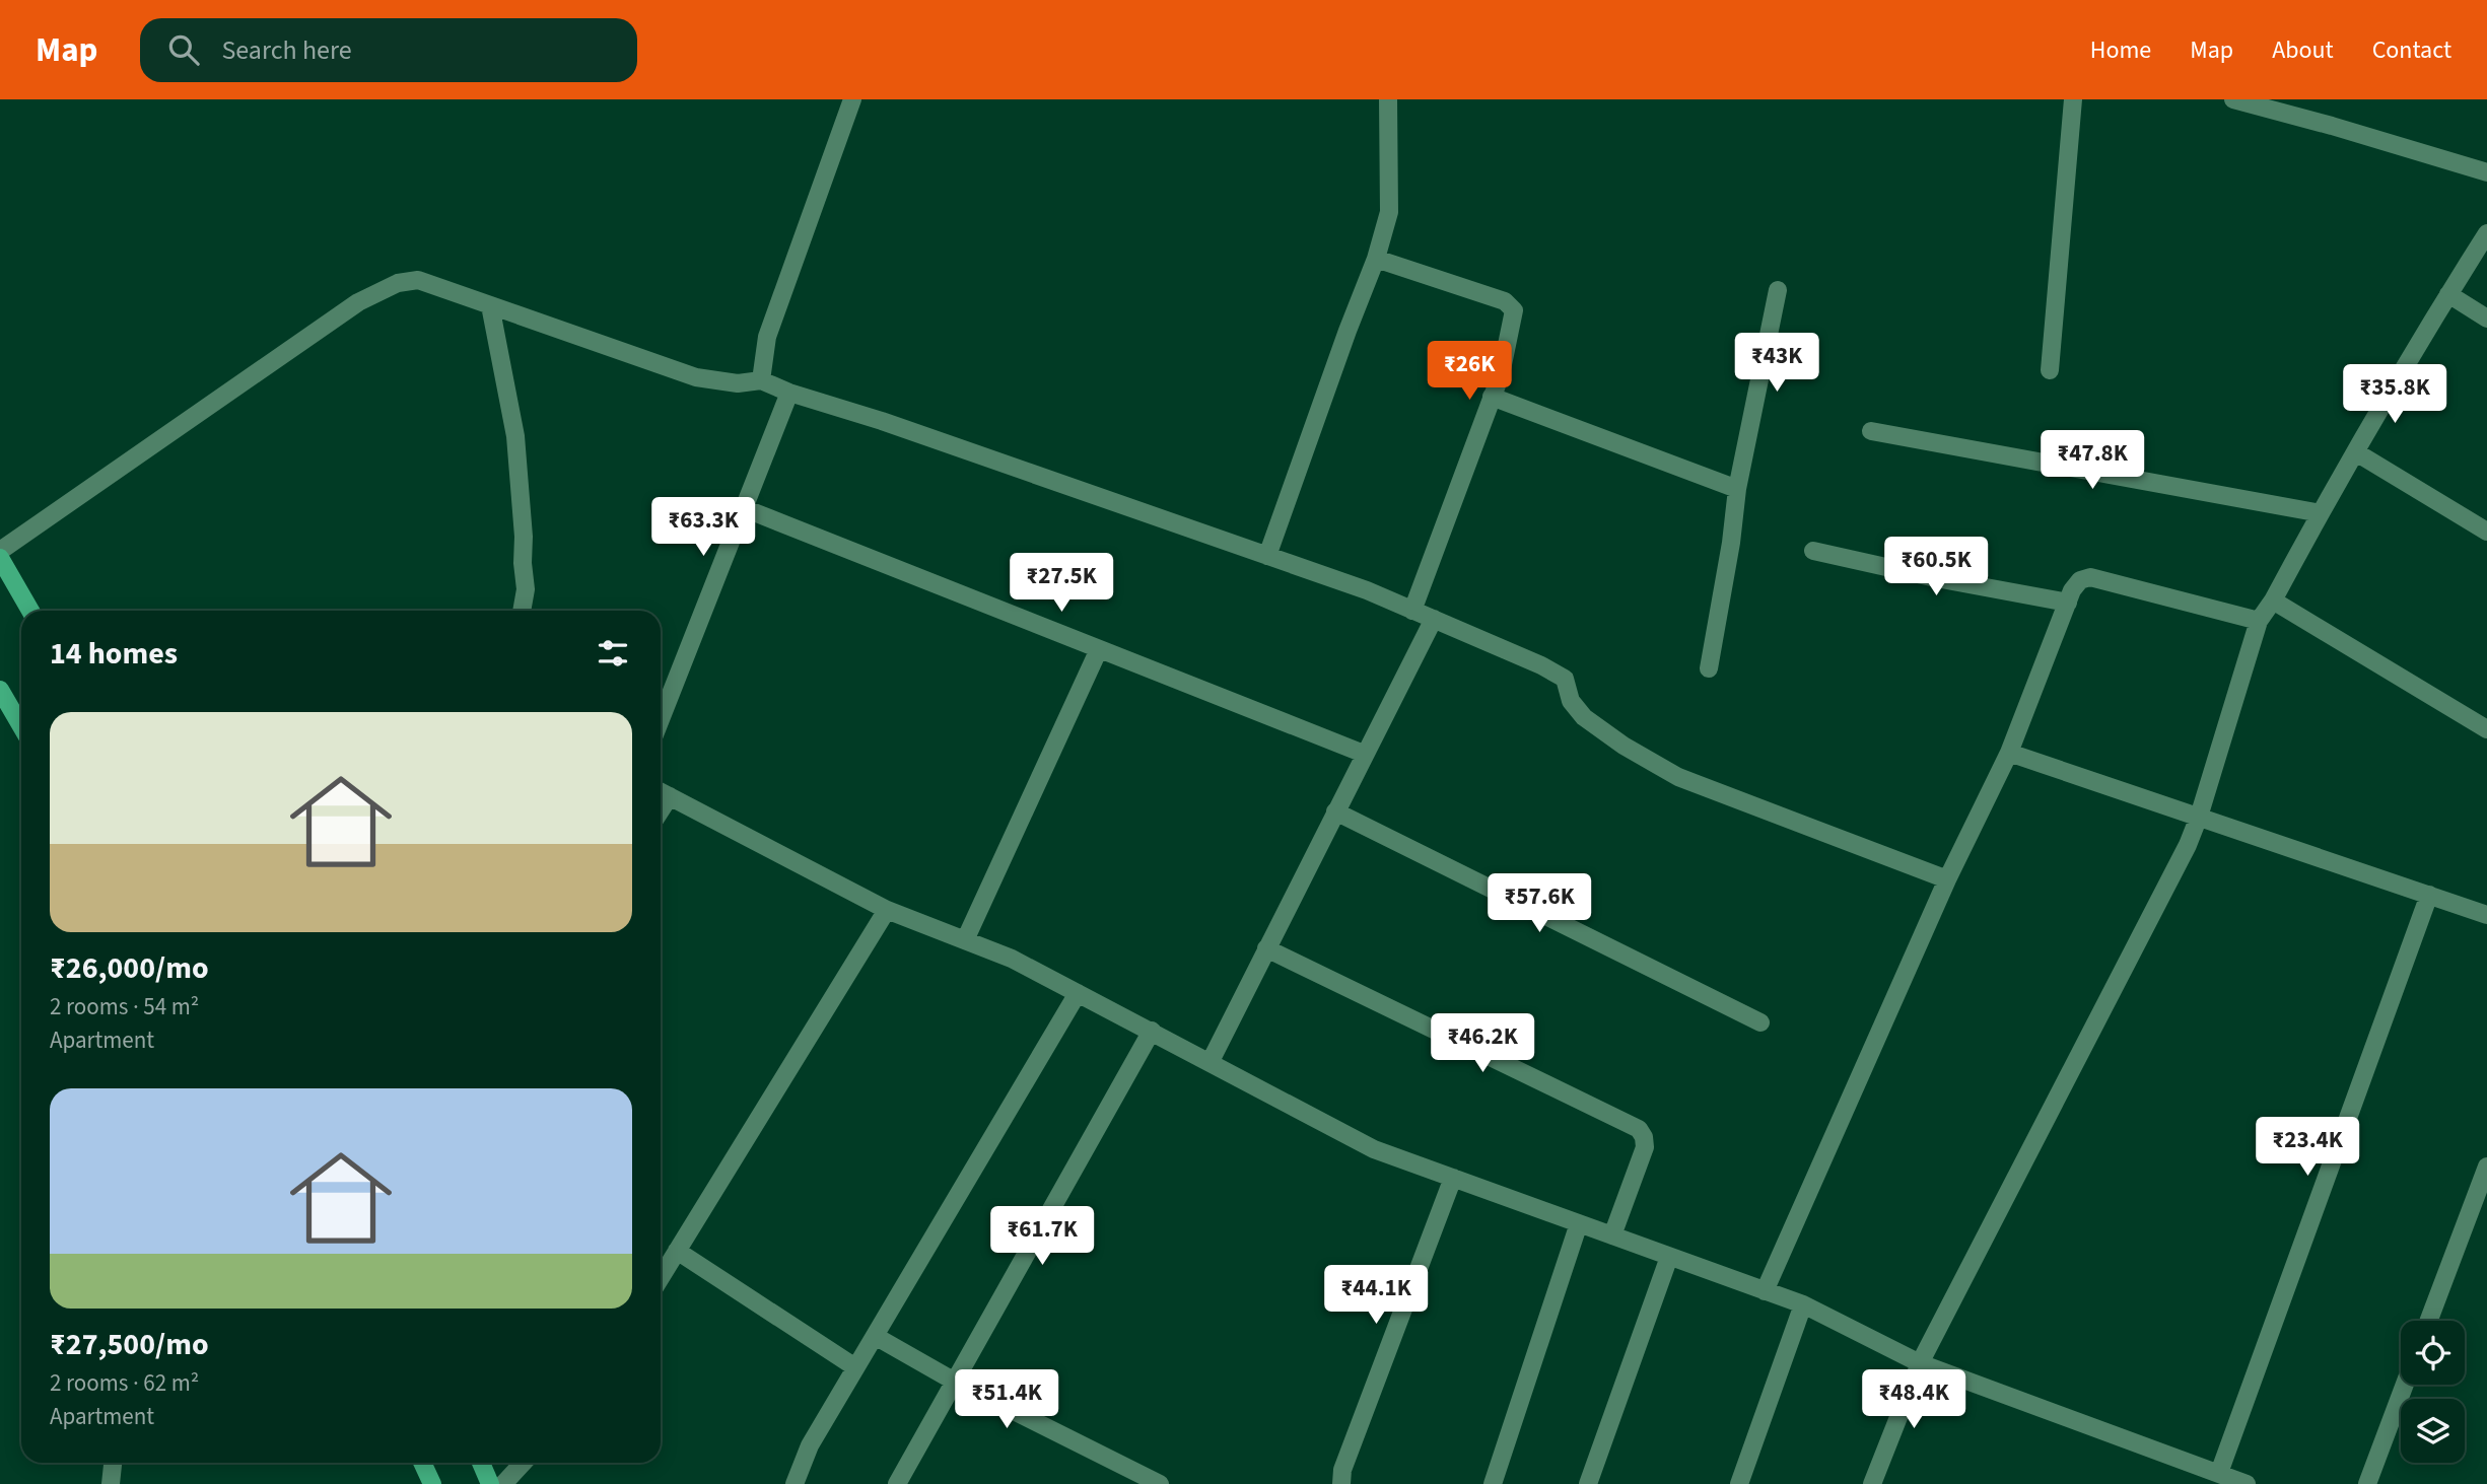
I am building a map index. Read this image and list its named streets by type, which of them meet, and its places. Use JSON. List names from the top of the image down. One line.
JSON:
{"page":{"header":"Map","search":"Search here","nav":["Home","Map","About","Contact"],"price":["₹43K","₹26K","₹35.8K","₹47.8K","₹63.3K","₹60.5K","₹27.5K","₹57.6K","₹46.2K","₹23.4K","₹61.7K","₹44.1K","₹51.4K","₹48.4K"],"heading":"14 homes","list":[{"name":"₹26,000/mo","note":"2 rooms · 54 m² · Apartment"},{"name":"₹27,500/mo","note":"2 rooms · 62 m² · Apartment"}]}}
